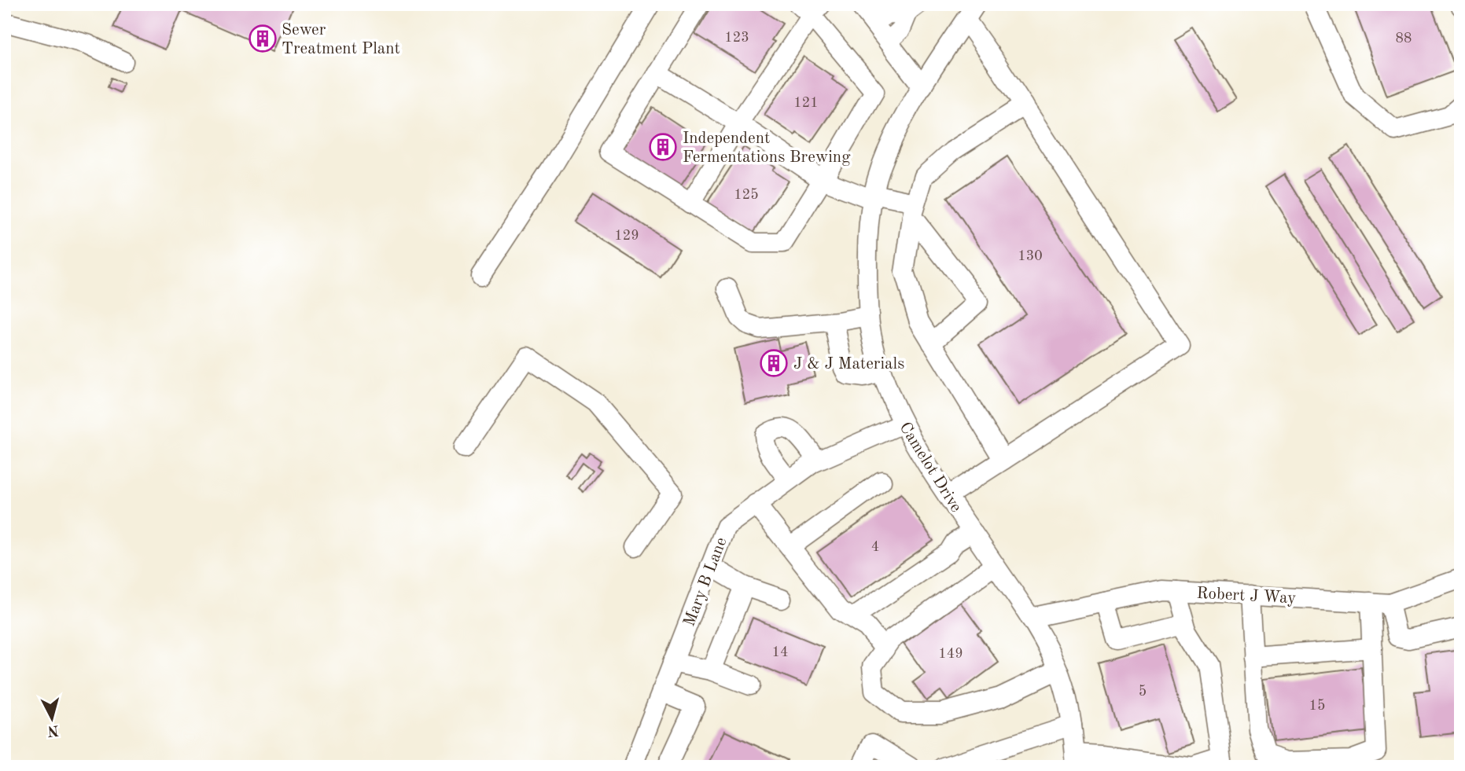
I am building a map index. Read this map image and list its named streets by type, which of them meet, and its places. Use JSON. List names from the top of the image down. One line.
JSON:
{"streets":{"street":["Camelot Drive","Mary B Lane","Robert J Way"]},"crossings":[["Camelot Drive","Mary B Lane"],["Camelot Drive","Robert J Way"]],"places":{"building":["Sewer Treatment Plant","Independent Fermentations Brewing","J & J Materials"]},"house_numbers":["123","88","121","125","129","130","4","14","149","5","15"],"north":"bottom"}
